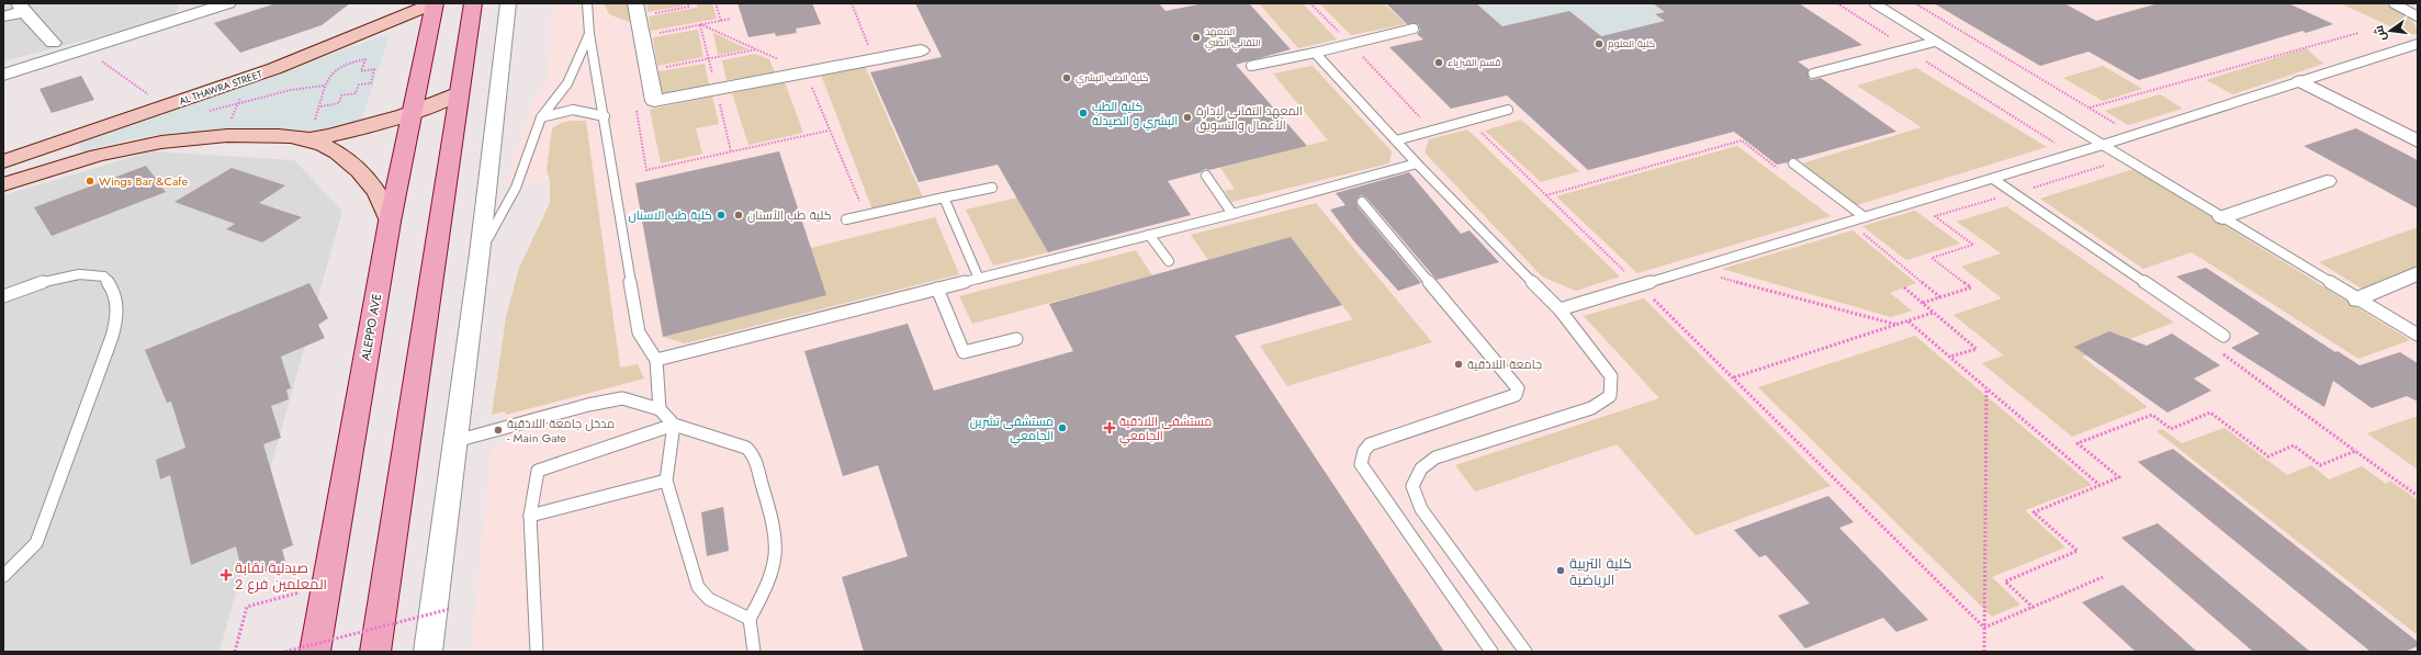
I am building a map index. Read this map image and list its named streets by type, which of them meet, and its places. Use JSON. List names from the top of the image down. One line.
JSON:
{"streets":{"main road":["AL THAWRA STREET","ALEPPO AVE"]},"crossings":[["AL THAWRA STREET","ALEPPO AVE"]],"places":{"other":["المعهد التقاني الطبي","كلية العلوم","قسم الفيزياء","كلية الطب البشري","كلية الطب البشري و الصيدلة","المعهد التقاني لإدارة الأعمال والتسويق","Wings Bar &Cafe","كلية طب الاسنان","كلية طب الأسنان","جامعة اللاذقية","مستشفى تشرين الجامعي","مدخل جامعة اللاذقية - Main Gate","كلية التربية الرياضية"],"health":["مستشفى اللاذقية الجامعي","صيدلية نقابة المعلمين فرع 2"]},"north":"left"}
